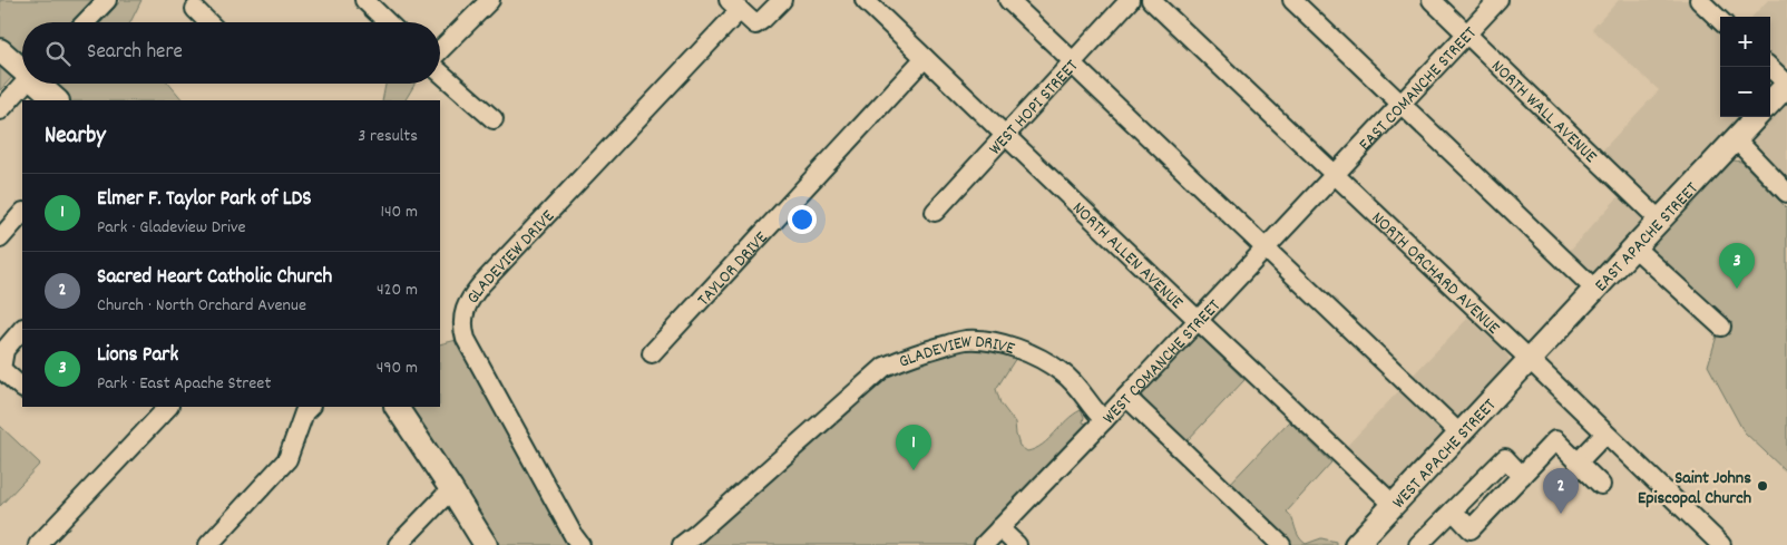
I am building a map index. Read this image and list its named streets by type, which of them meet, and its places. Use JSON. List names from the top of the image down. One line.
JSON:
{"streets":{"main road":["EAST APACHE STREET","WEST APACHE STREET"],"street":["EAST COMANCHE STREET","WEST HOPI STREET","NORTH WALL AVENUE","NORTH ALLEN AVENUE","GLADEVIEW DRIVE","TAYLOR DRIVE","NORTH ORCHARD AVENUE","WEST COMANCHE STREET"]},"crossings":[["EAST COMANCHE STREET","NORTH WALL AVENUE"],["EAST COMANCHE STREET","NORTH ORCHARD AVENUE"],["EAST COMANCHE STREET","WEST COMANCHE STREET"],["WEST HOPI STREET","NORTH ALLEN AVENUE"],["NORTH WALL AVENUE","EAST APACHE STREET"],["EAST APACHE STREET","NORTH ORCHARD AVENUE"],["EAST APACHE STREET","WEST APACHE STREET"],["NORTH ALLEN AVENUE","TAYLOR DRIVE"],["NORTH ALLEN AVENUE","WEST COMANCHE STREET"],["NORTH ALLEN AVENUE","WEST APACHE STREET"],["GLADEVIEW DRIVE","WEST COMANCHE STREET"],["NORTH ORCHARD AVENUE","WEST COMANCHE STREET"],["NORTH ORCHARD AVENUE","WEST APACHE STREET"]],"places":["Saint Johns Episcopal Church"],"page":{"map_buttons":["+","−"],"search":"Search here","heading":["Nearby","3 results"],"list":[{"mark":"1","name":"Elmer F. Taylor Park of LDS","note":"Park · Gladeview Drive","value":"140 m"},{"mark":"2","name":"Sacred Heart Catholic Church","note":"Church · North Orchard Avenue","value":"420 m"},{"mark":"3","name":"Lions Park","note":"Park · East Apache Street","value":"490 m"}],"pins":["3","1","2"]}}
